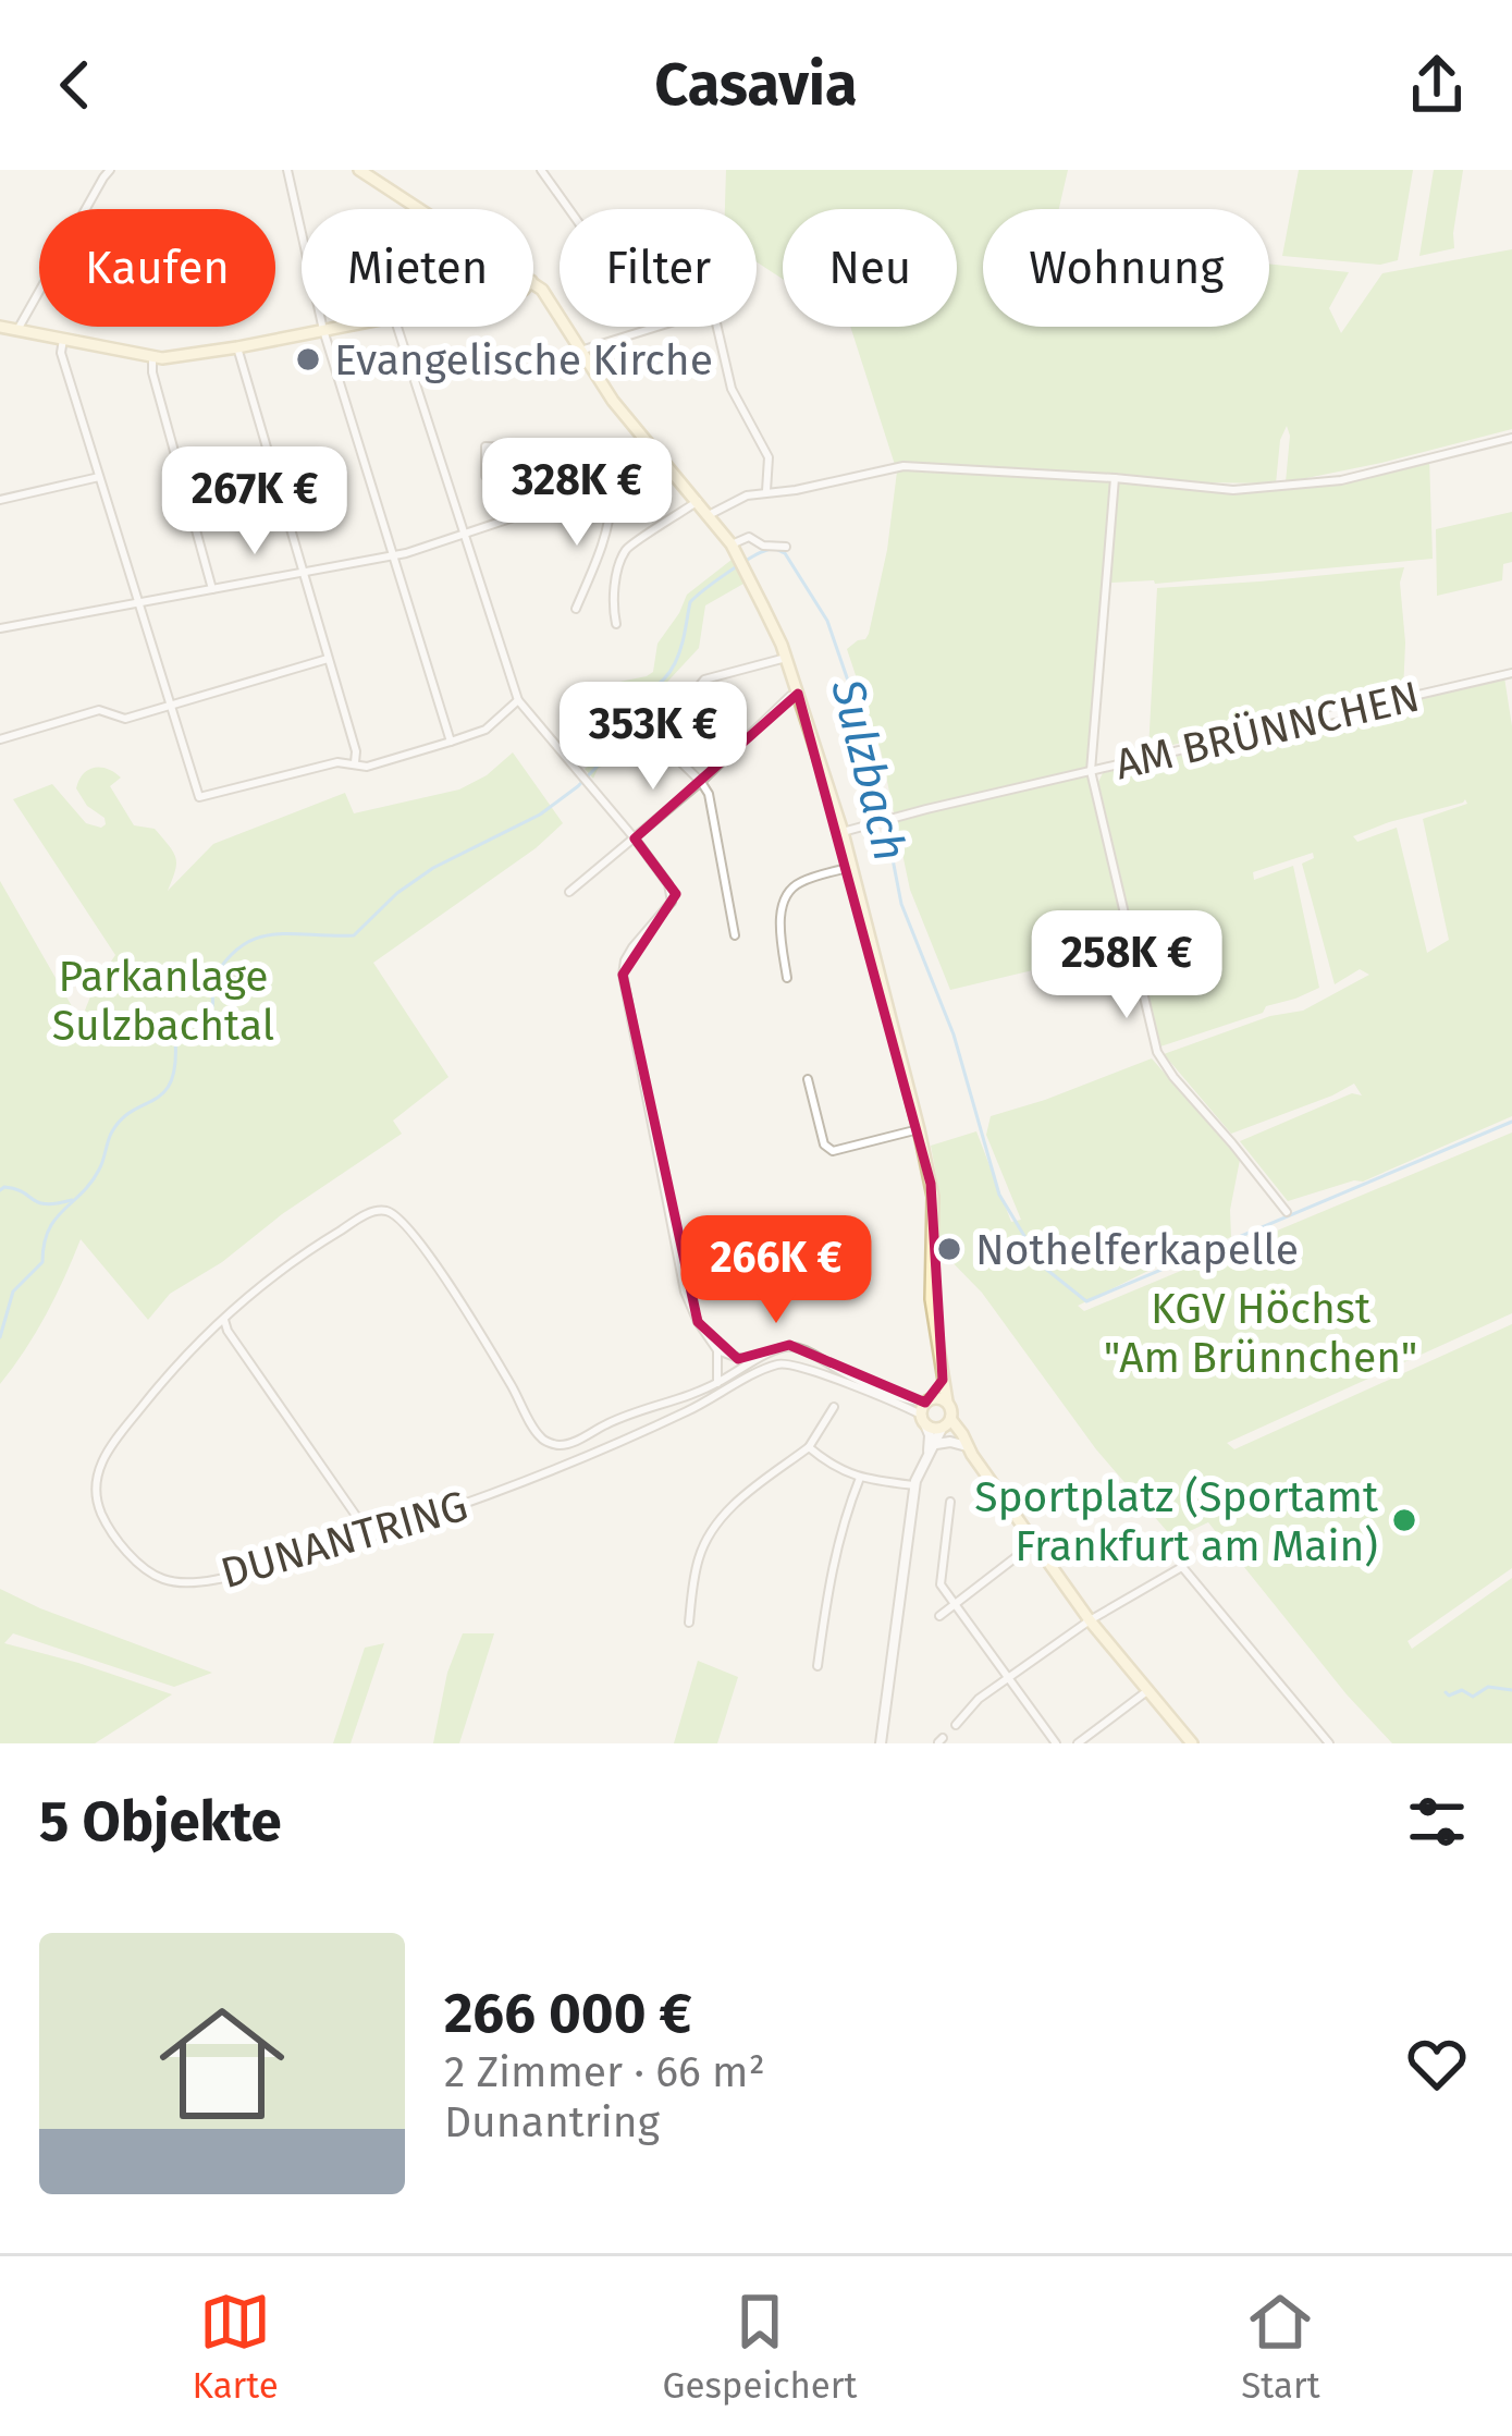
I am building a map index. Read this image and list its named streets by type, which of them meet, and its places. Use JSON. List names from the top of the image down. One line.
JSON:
{"streets":{"street":["AM BRÜNNCHEN","DUNANTRING"]},"water":["Sulzbach"],"parks":["Parkanlage Sulzbachtal","KGV Höchst \"Am Brünnchen\""],"places":["Evangelische Kirche","Nothelferkapelle","Sportplatz (Sportamt Frankfurt am Main)"],"page":{"header":"Casavia","chip":["Kaufen","Mieten","Filter","Neu","Wohnung"],"price":["328K €","267K €","353K €","258K €","266K €"],"heading":"5 Objekte","list":[{"name":"266 000 €","note":"2 Zimmer · 66 m² · Dunantring"}],"tabs":["Karte","Gespeichert","Start"]}}
